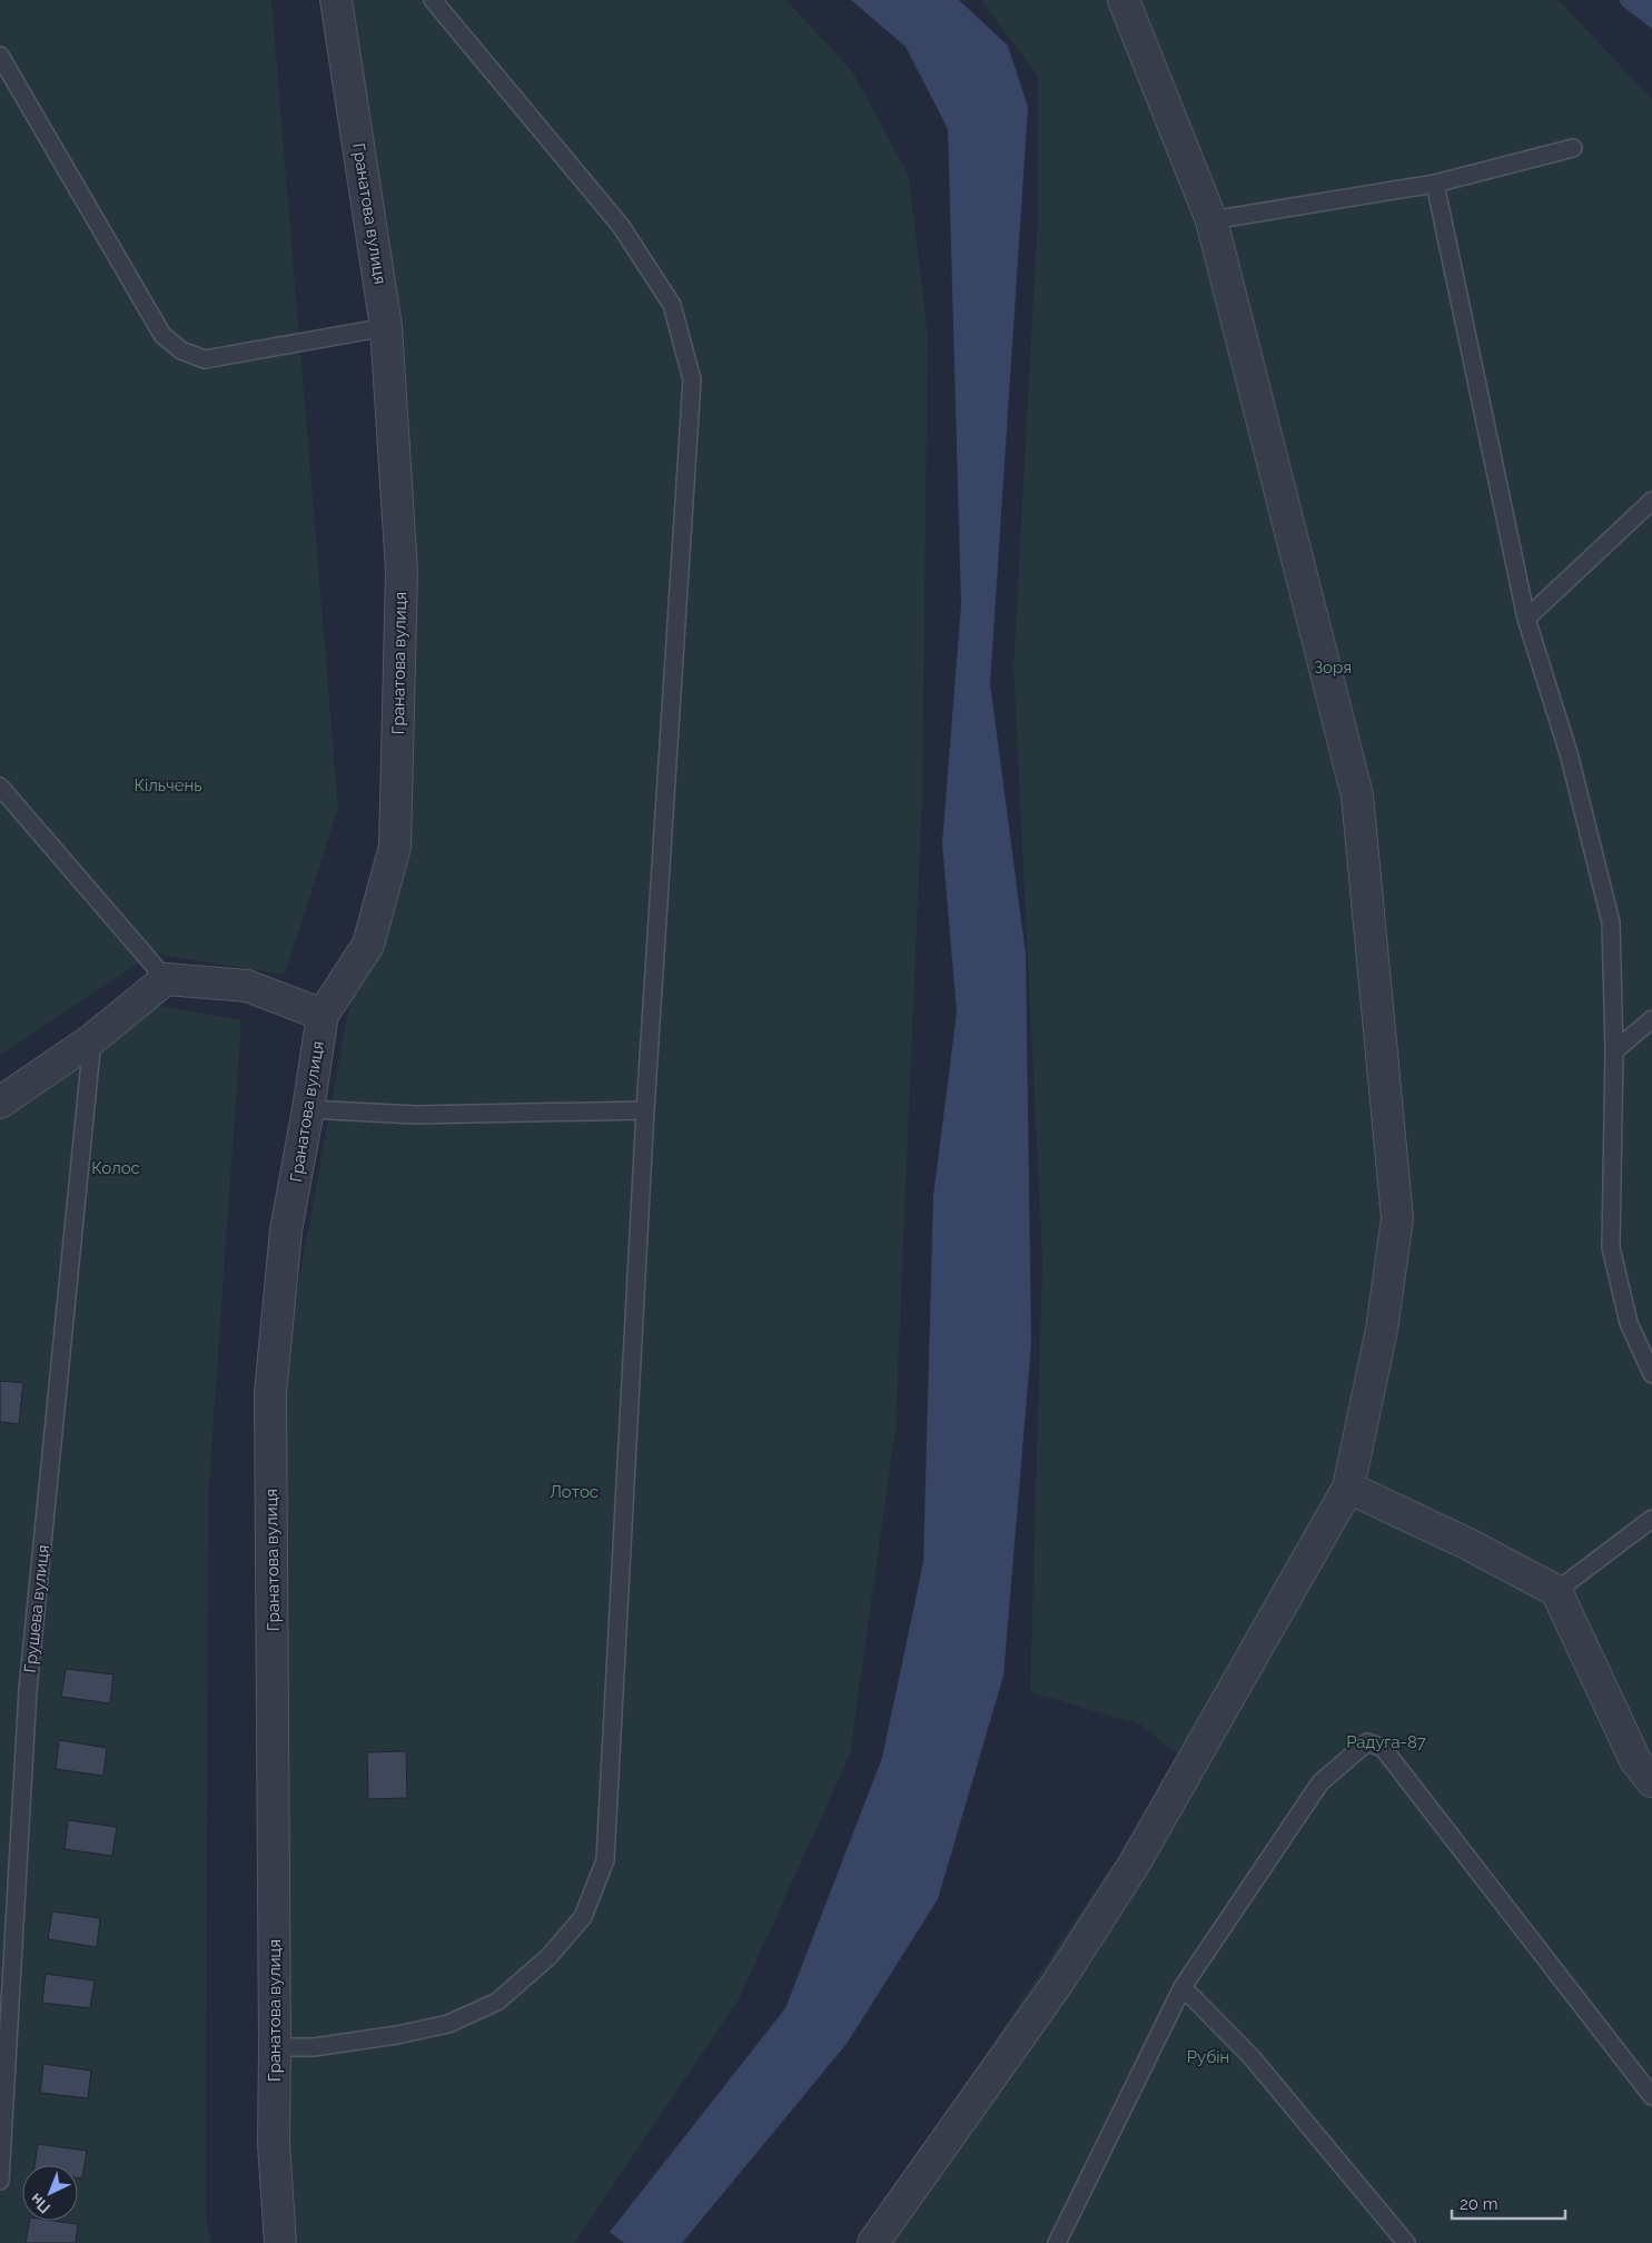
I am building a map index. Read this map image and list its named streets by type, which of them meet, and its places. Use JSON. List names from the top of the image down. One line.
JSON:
{"streets":{"street":["Гранатова вулиця"],"lane":["Грушева вулиця"]},"parks":["Зоря","Кільчень","Колос","Лотос","Радуга-87","Рубін"],"scale_bar":"20 m","north":"bottom left"}
